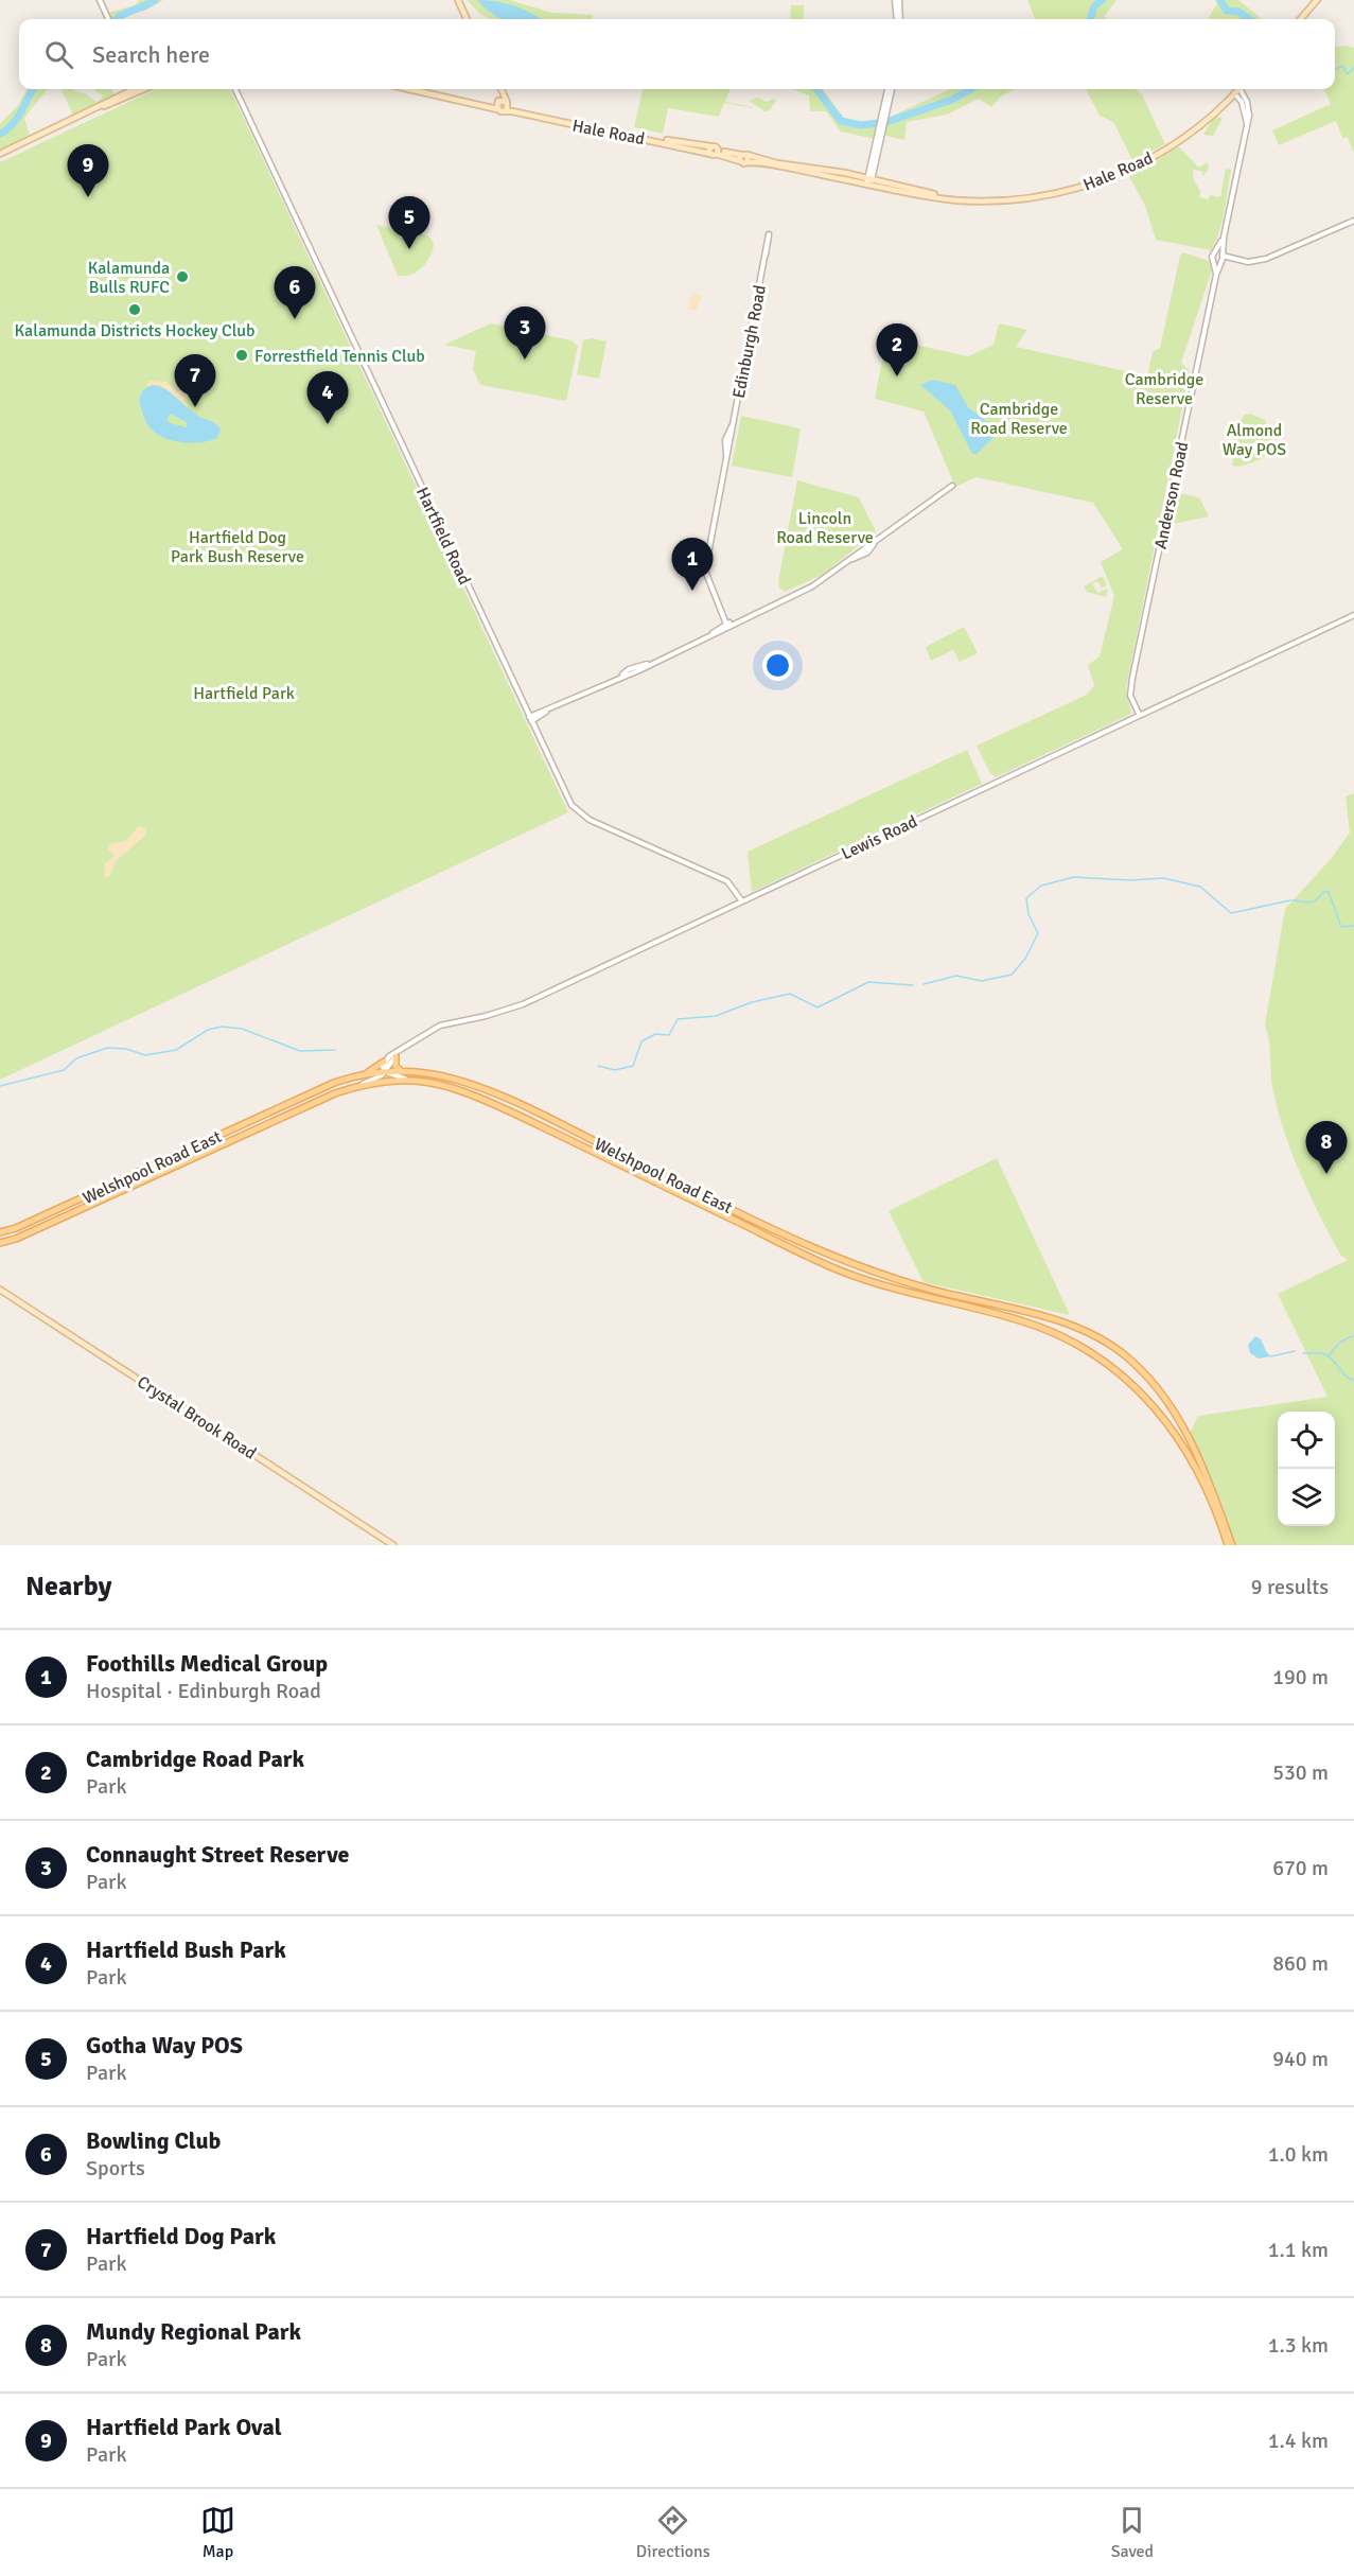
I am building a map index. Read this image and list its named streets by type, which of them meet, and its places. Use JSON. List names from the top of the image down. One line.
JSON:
{"streets":{"main road":["Hale Road","Welshpool Road East","Crystal Brook Road"],"street":["Edinburgh Road","Anderson Road","Hartfield Road","Lewis Road"]},"crossings":[["Anderson Road","Lewis Road"],["Hartfield Road","Lewis Road"],["Lewis Road","Welshpool Road East"]],"parks":["Cambridge Reserve","Cambridge Road Reserve","Almond Way POS","Lincoln Road Reserve","Hartfield Dog Park Bush Reserve","Hartfield Park"],"places":["Kalamunda Bulls RUFC","Kalamunda Districts Hockey Club","Forrestfield Tennis Club"],"page":{"search":"Search here","pins":["9","5","6","3","2","7","4","1","8"],"heading":["Nearby","9 results"],"list":[{"mark":"1","name":"Foothills Medical Group","note":"Hospital · Edinburgh Road","value":"190 m"},{"mark":"2","name":"Cambridge Road Park","note":"Park","value":"530 m"},{"mark":"3","name":"Connaught Street Reserve","note":"Park","value":"670 m"},{"mark":"4","name":"Hartfield Bush Park","note":"Park","value":"860 m"},{"mark":"5","name":"Gotha Way POS","note":"Park","value":"940 m"},{"mark":"6","name":"Bowling Club","note":"Sports","value":"1.0 km"},{"mark":"7","name":"Hartfield Dog Park","note":"Park","value":"1.1 km"},{"mark":"8","name":"Mundy Regional Park","note":"Park","value":"1.3 km"},{"mark":"9","name":"Hartfield Park Oval","note":"Park","value":"1.4 km"}],"nav":["Map","Directions","Saved"]}}
